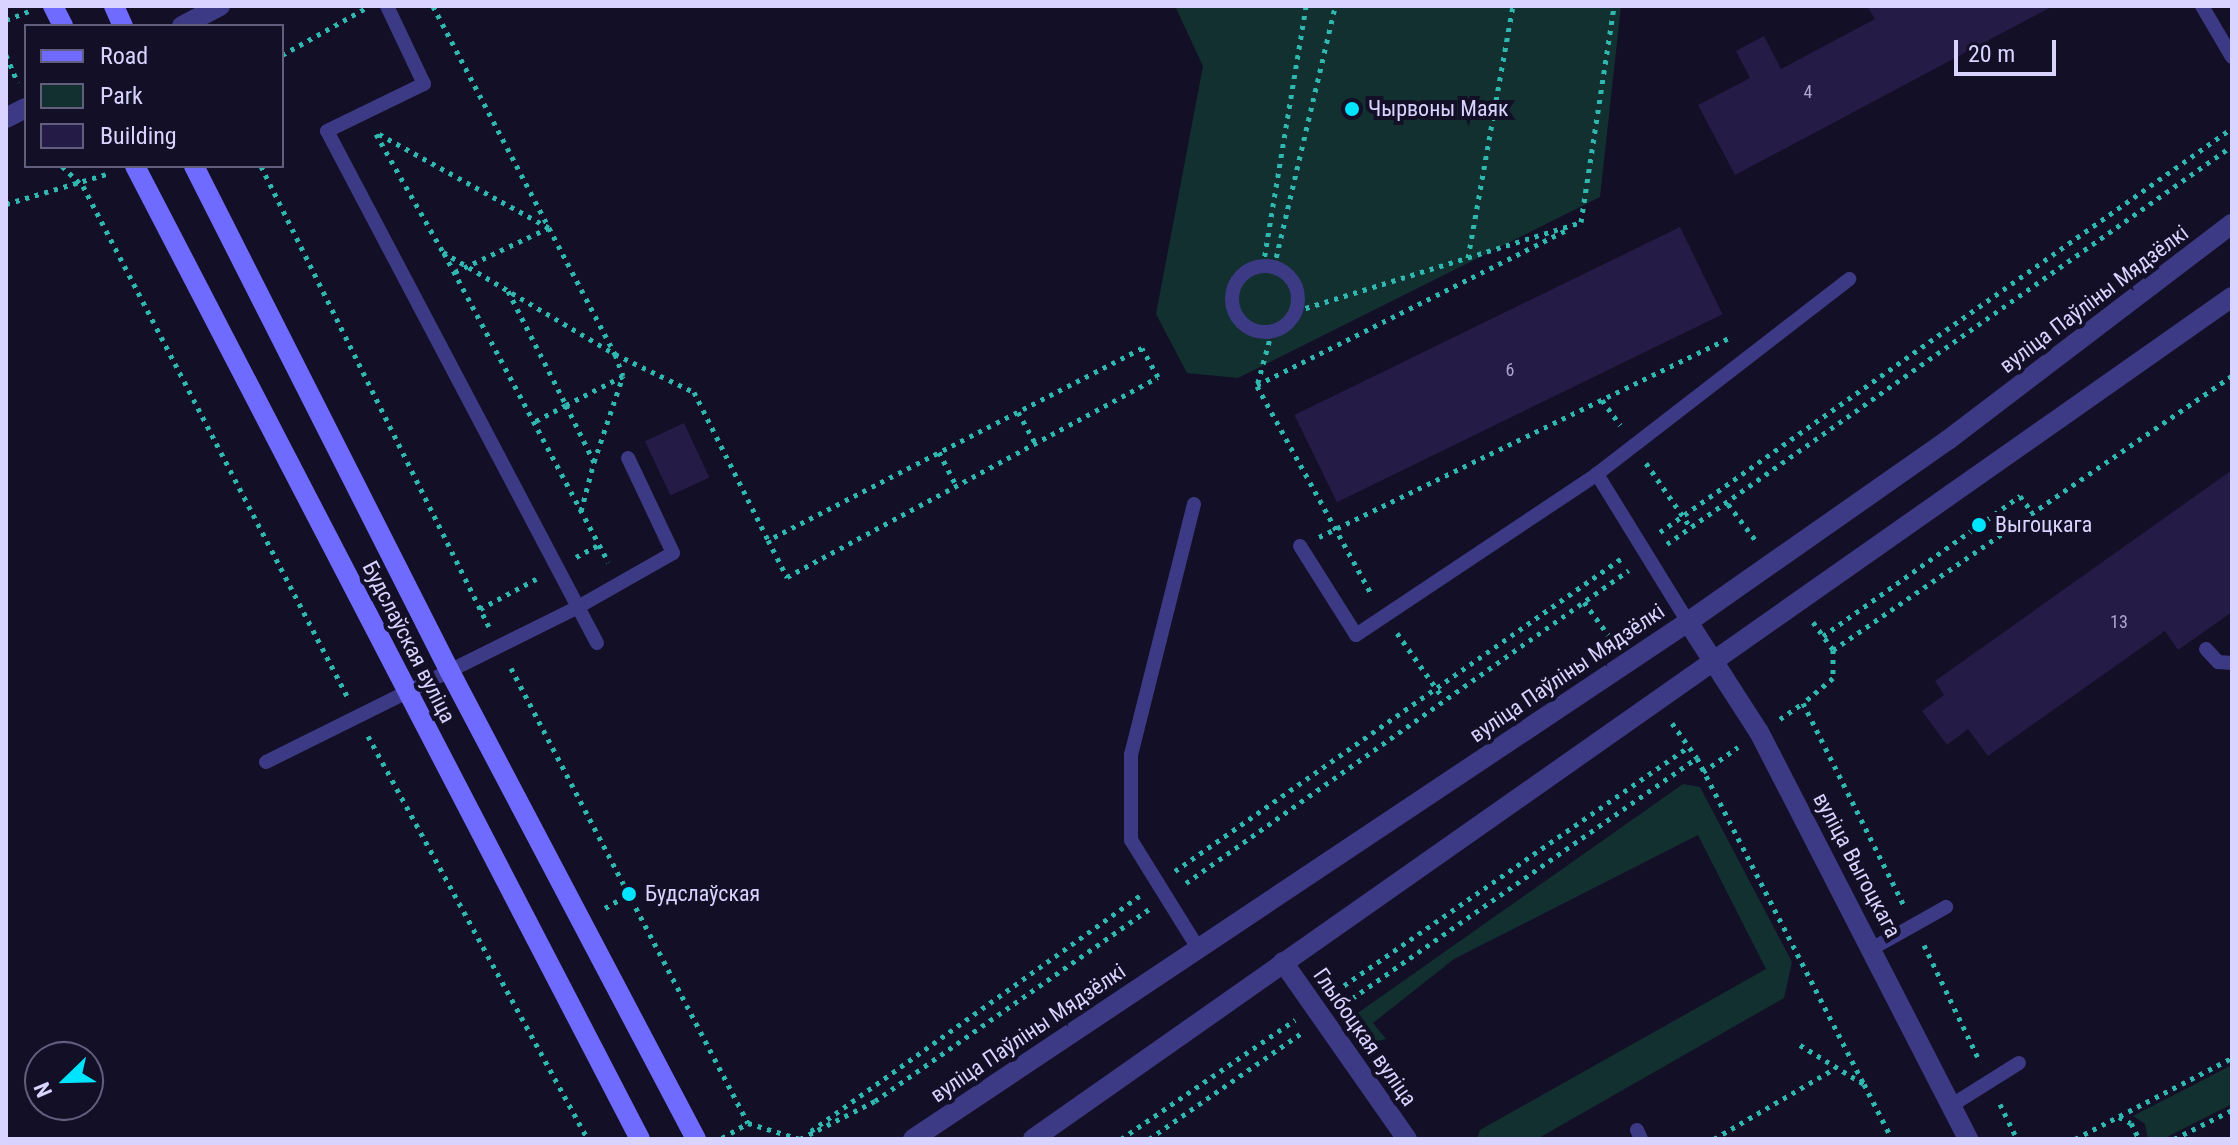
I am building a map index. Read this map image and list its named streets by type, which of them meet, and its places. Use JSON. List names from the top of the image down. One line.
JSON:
{"streets":{"main road":["Будслаўская вуліца"],"street":["вуліца Паўліны Мядзёлкі","вуліца Выгоцкага","Глыбоцкая вуліца"]},"crossings":[["вуліца Паўліны Мядзёлкі","вуліца Выгоцкага"]],"places":["Чырвоны Маяк","Выгоцкага","Будслаўская"],"house_numbers":["4","6","13"],"legend":["Road","Park","Building"],"scale_bar":"20 m","north":"bottom left"}
